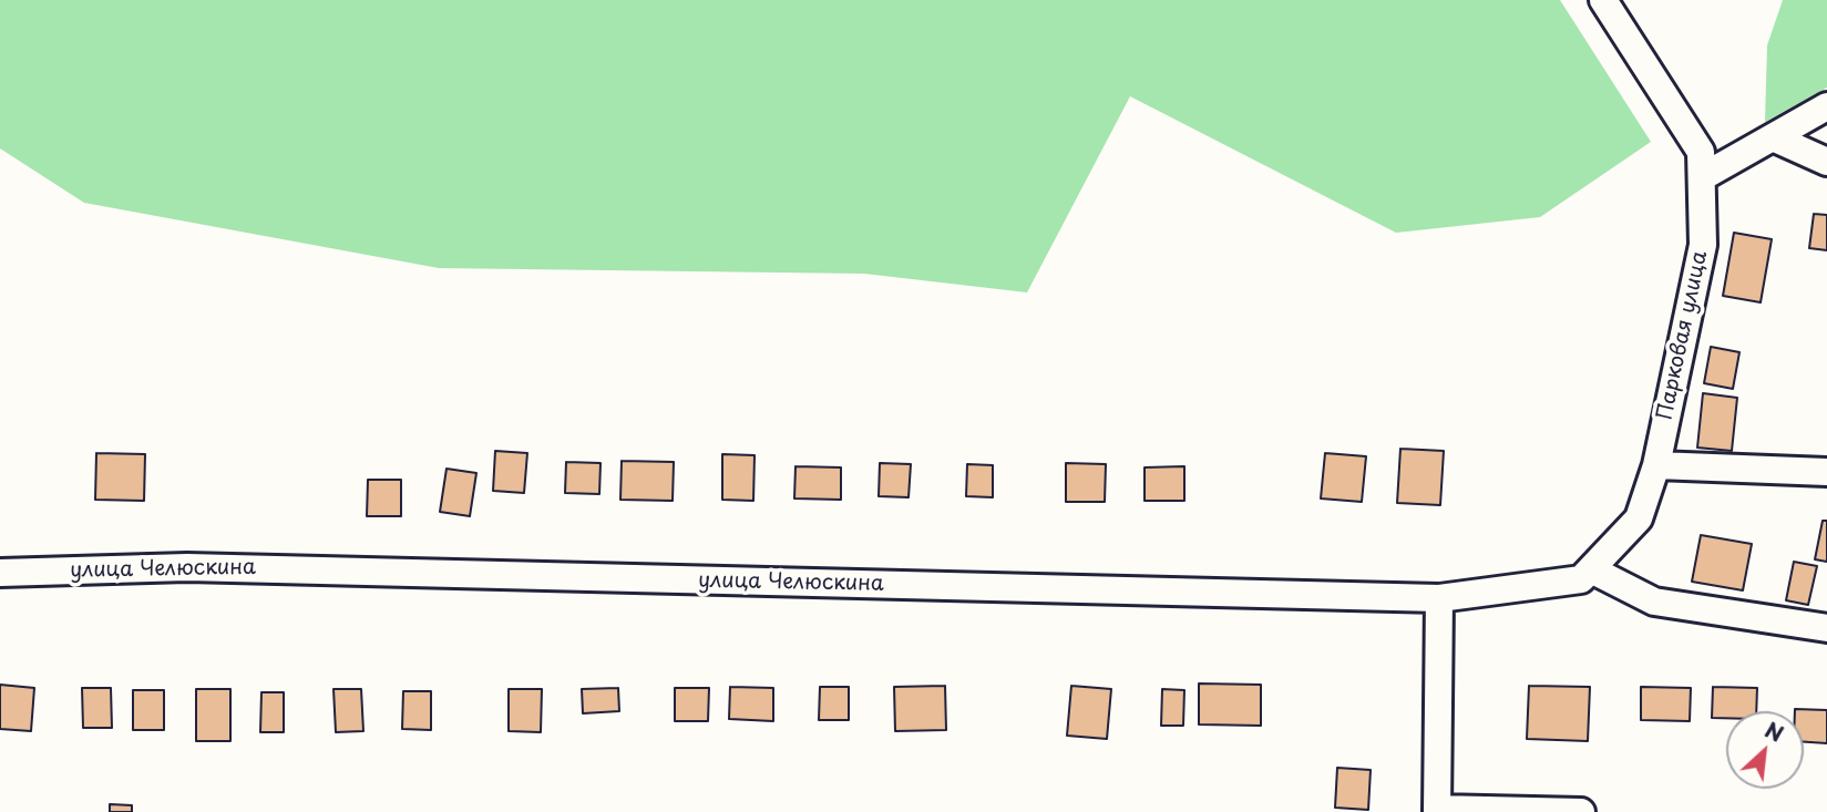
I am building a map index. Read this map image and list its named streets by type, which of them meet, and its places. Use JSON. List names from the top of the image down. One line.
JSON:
{"streets":{"street":["Парковая улица","улица Челюскина"]},"crossings":[["Парковая улица","улица Челюскина"]],"north":"top right"}
